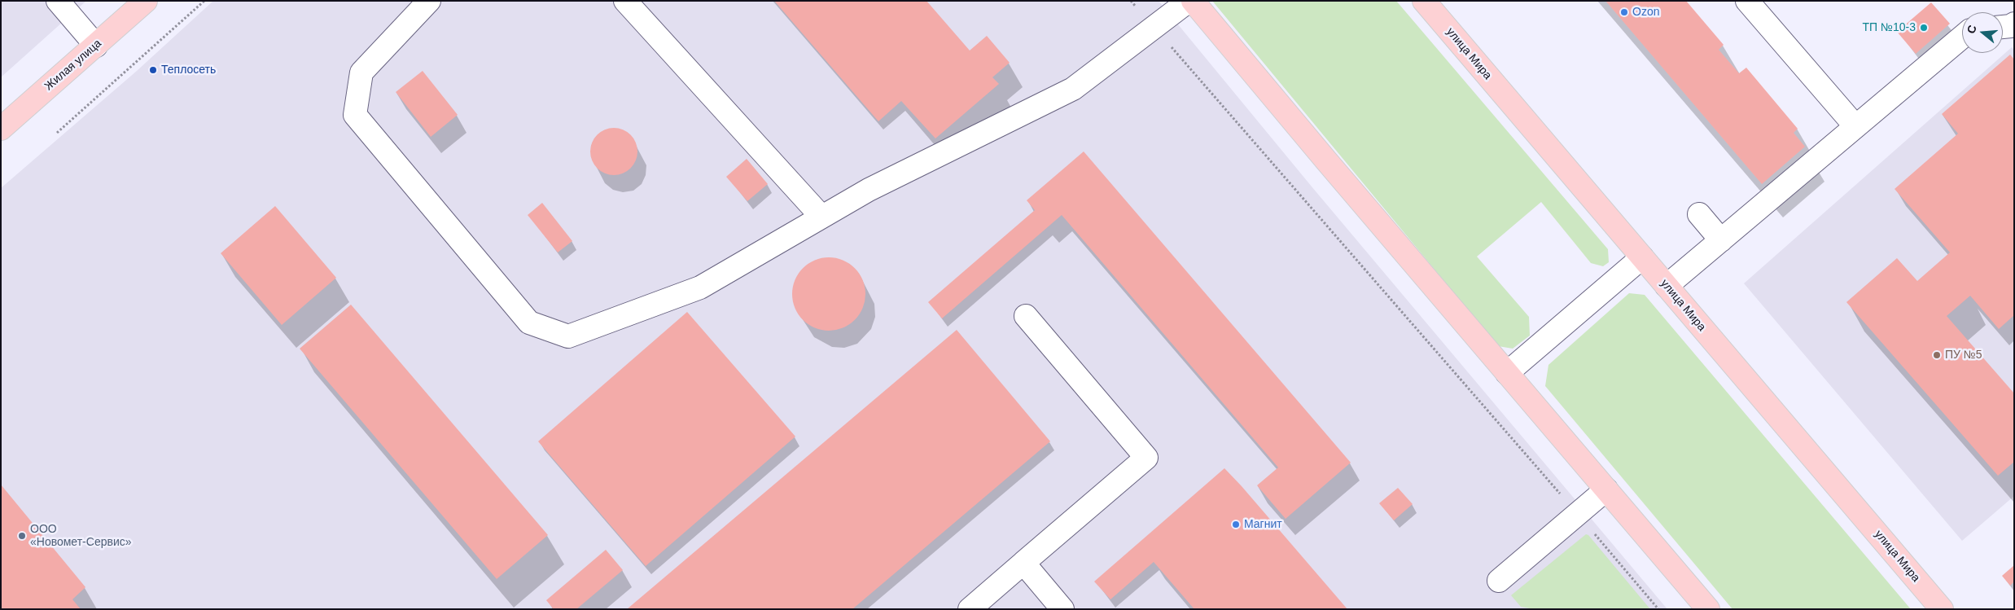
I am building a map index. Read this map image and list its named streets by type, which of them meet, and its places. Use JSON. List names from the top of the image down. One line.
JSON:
{"streets":{"main road":["улица Мира","Жилая улица"]},"places":["Ozon","ТП №10-3","Теплосеть","ПУ №5","Магнит","ООО «Новомет-Сервис»"],"north":"left"}
